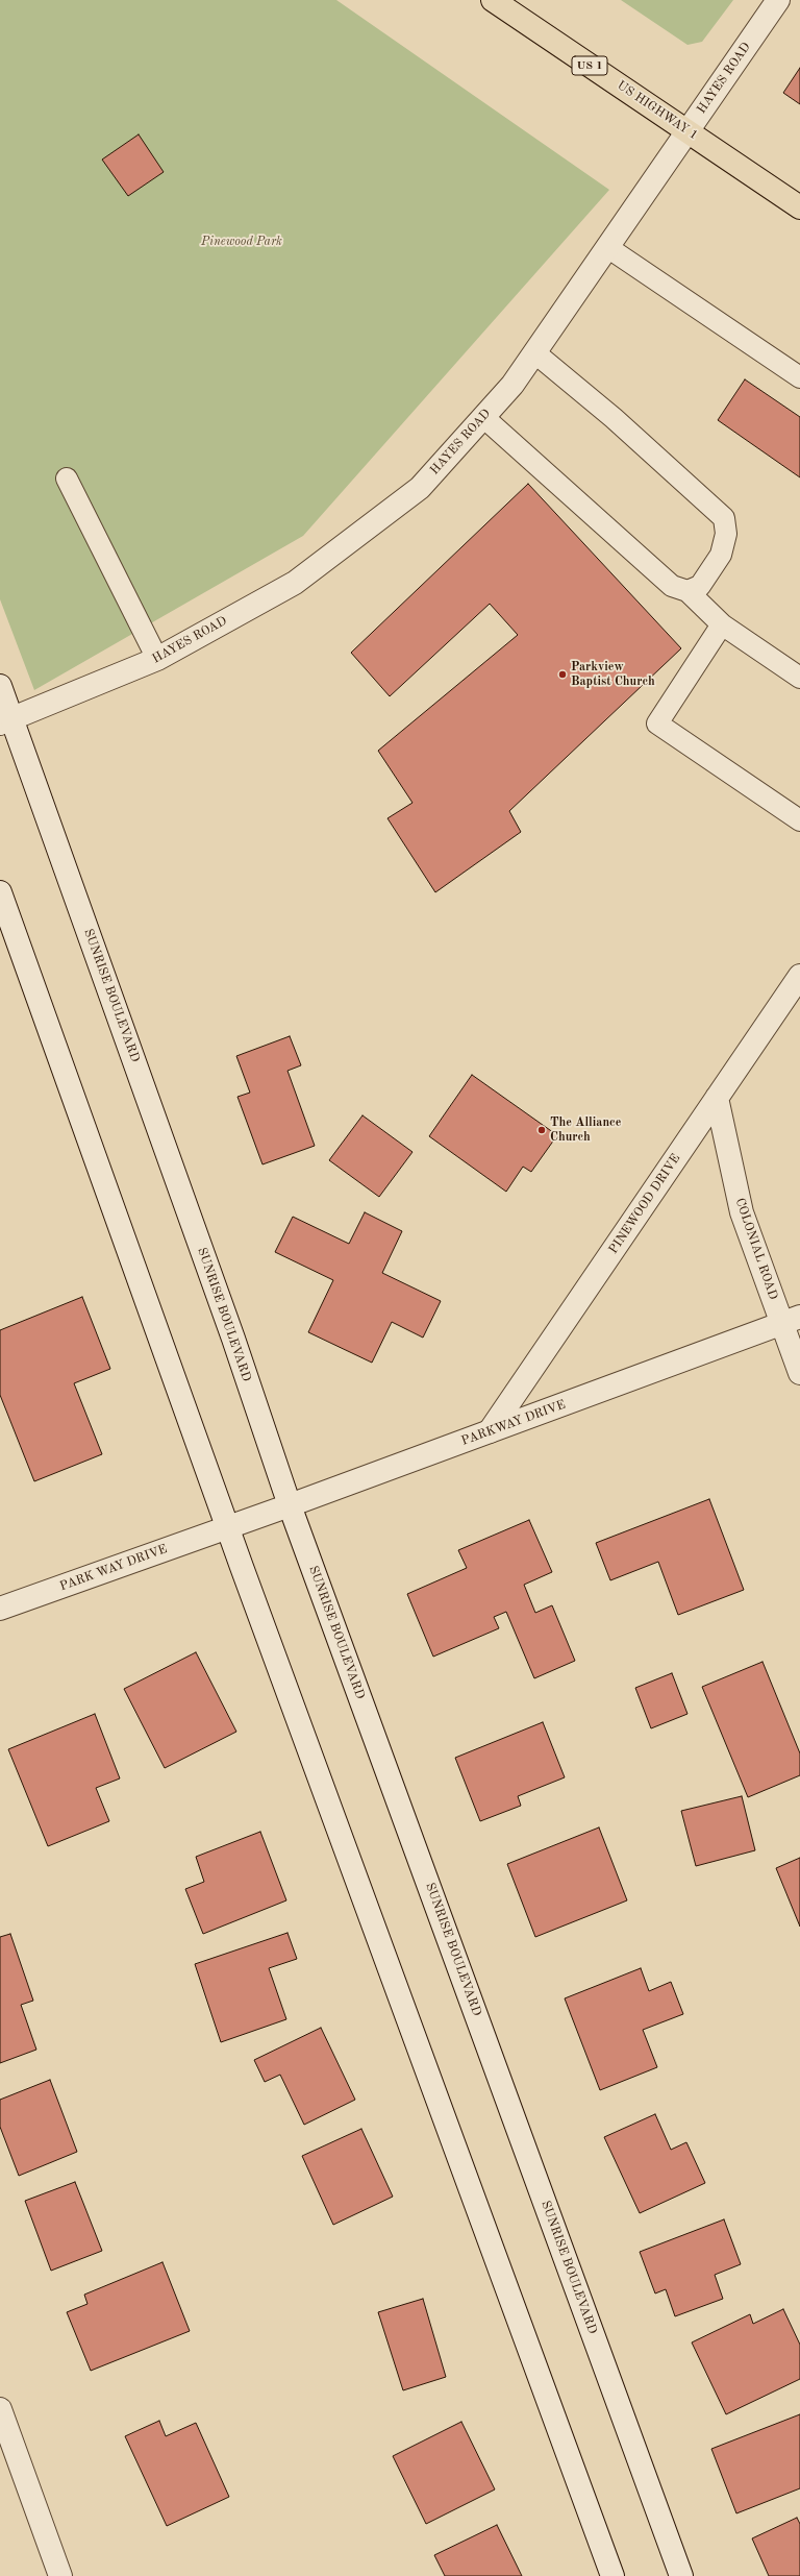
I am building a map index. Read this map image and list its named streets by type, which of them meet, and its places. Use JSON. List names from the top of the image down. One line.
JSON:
{"streets":{"main road":["US 1","HAYES ROAD","US HIGHWAY 1","SUNRISE BOULEVARD","PINEWOOD DRIVE","COLONIAL ROAD","PARKWAY DRIVE","PARK WAY DRIVE"]},"crossings":[["HAYES ROAD","US HIGHWAY 1"],["HAYES ROAD","SUNRISE BOULEVARD"],["SUNRISE BOULEVARD","PARKWAY DRIVE"],["PINEWOOD DRIVE","COLONIAL ROAD"],["PINEWOOD DRIVE","PARKWAY DRIVE"],["COLONIAL ROAD","PARKWAY DRIVE"],["PARKWAY DRIVE","PARK WAY DRIVE"]],"parks":["Pinewood Park"],"places":["Parkview Baptist Church","The Alliance Church"]}
